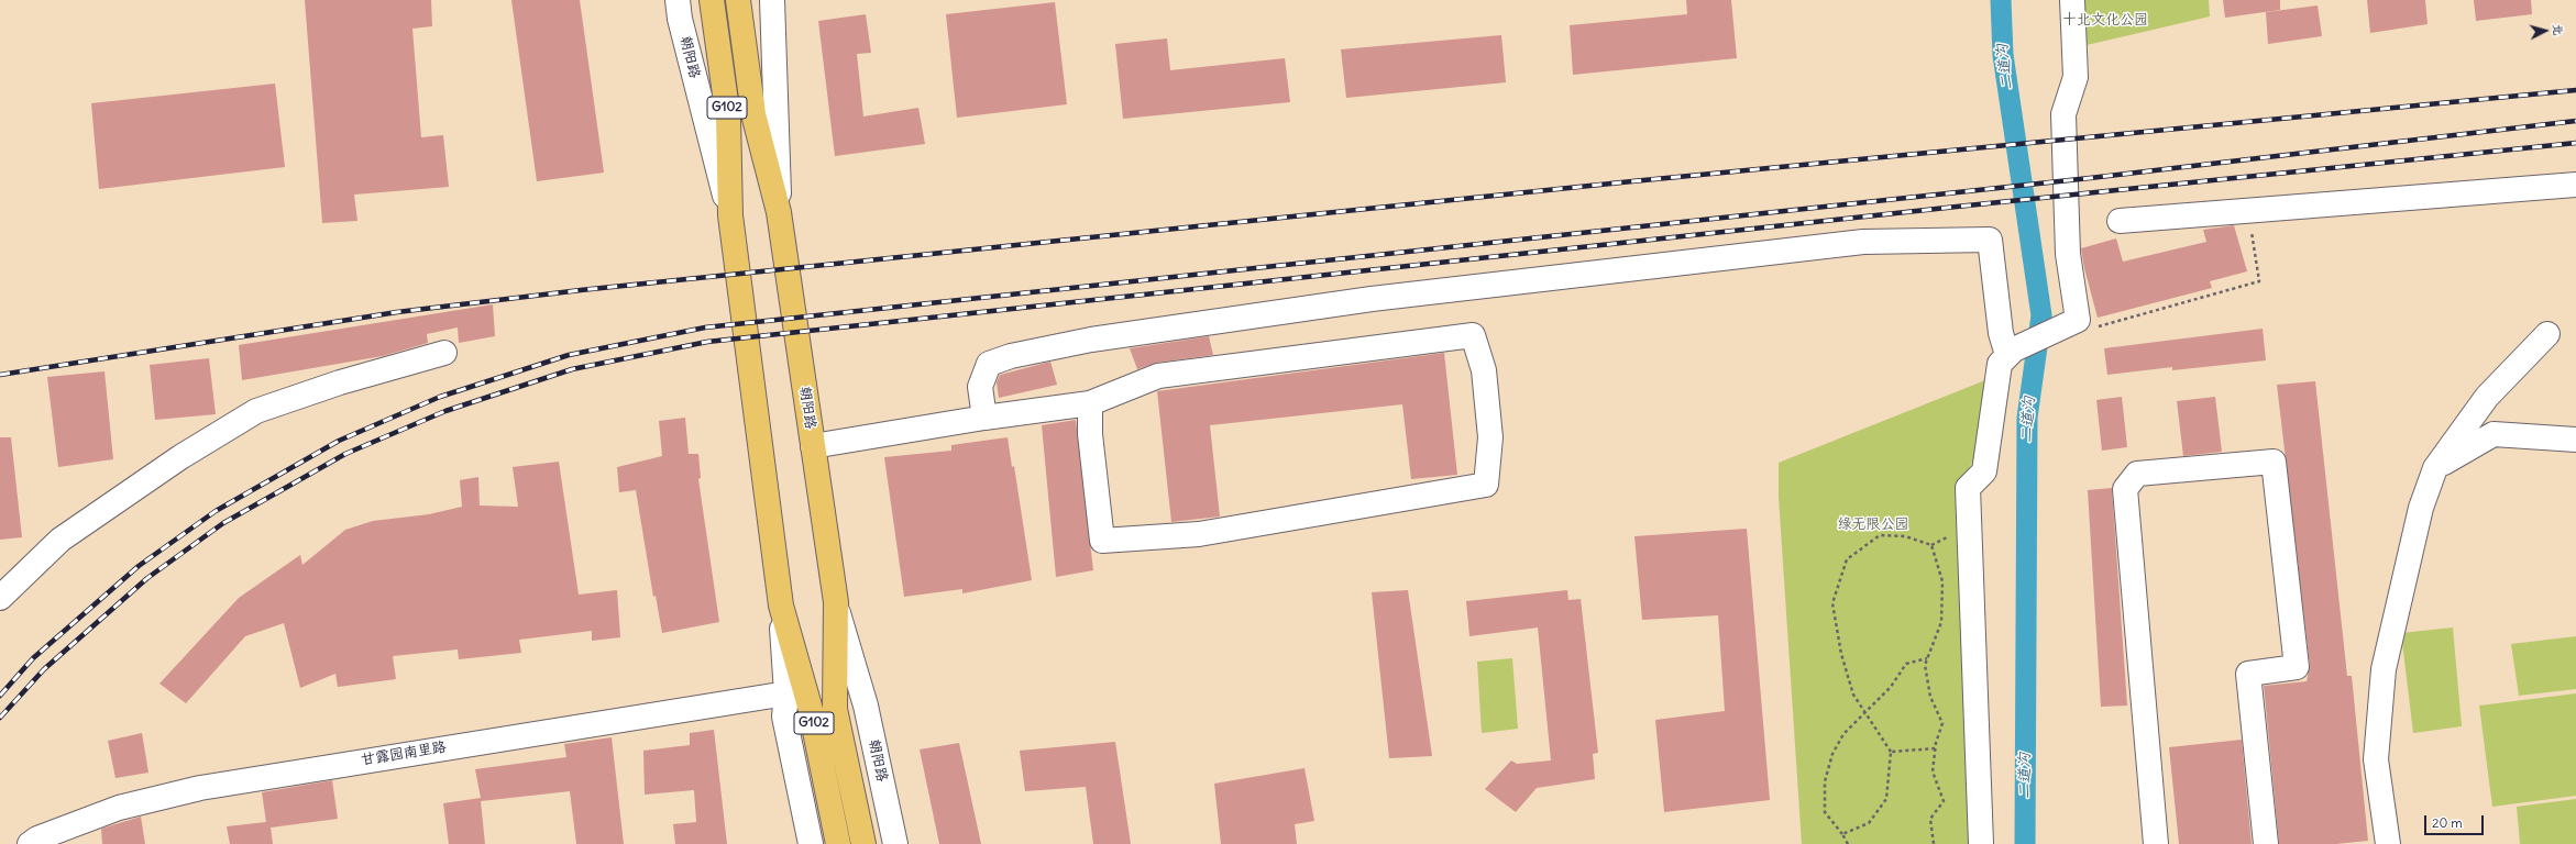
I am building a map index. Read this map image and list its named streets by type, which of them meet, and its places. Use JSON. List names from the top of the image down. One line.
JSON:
{"streets":{"highway":["朝阳路","G102"],"street":["甘露园南里路"]},"crossings":[["朝阳路","甘露园南里路"]],"water":["二道沟"],"parks":["十北文化公园","绿无限公园"],"scale_bar":"20 m","north":"right"}
